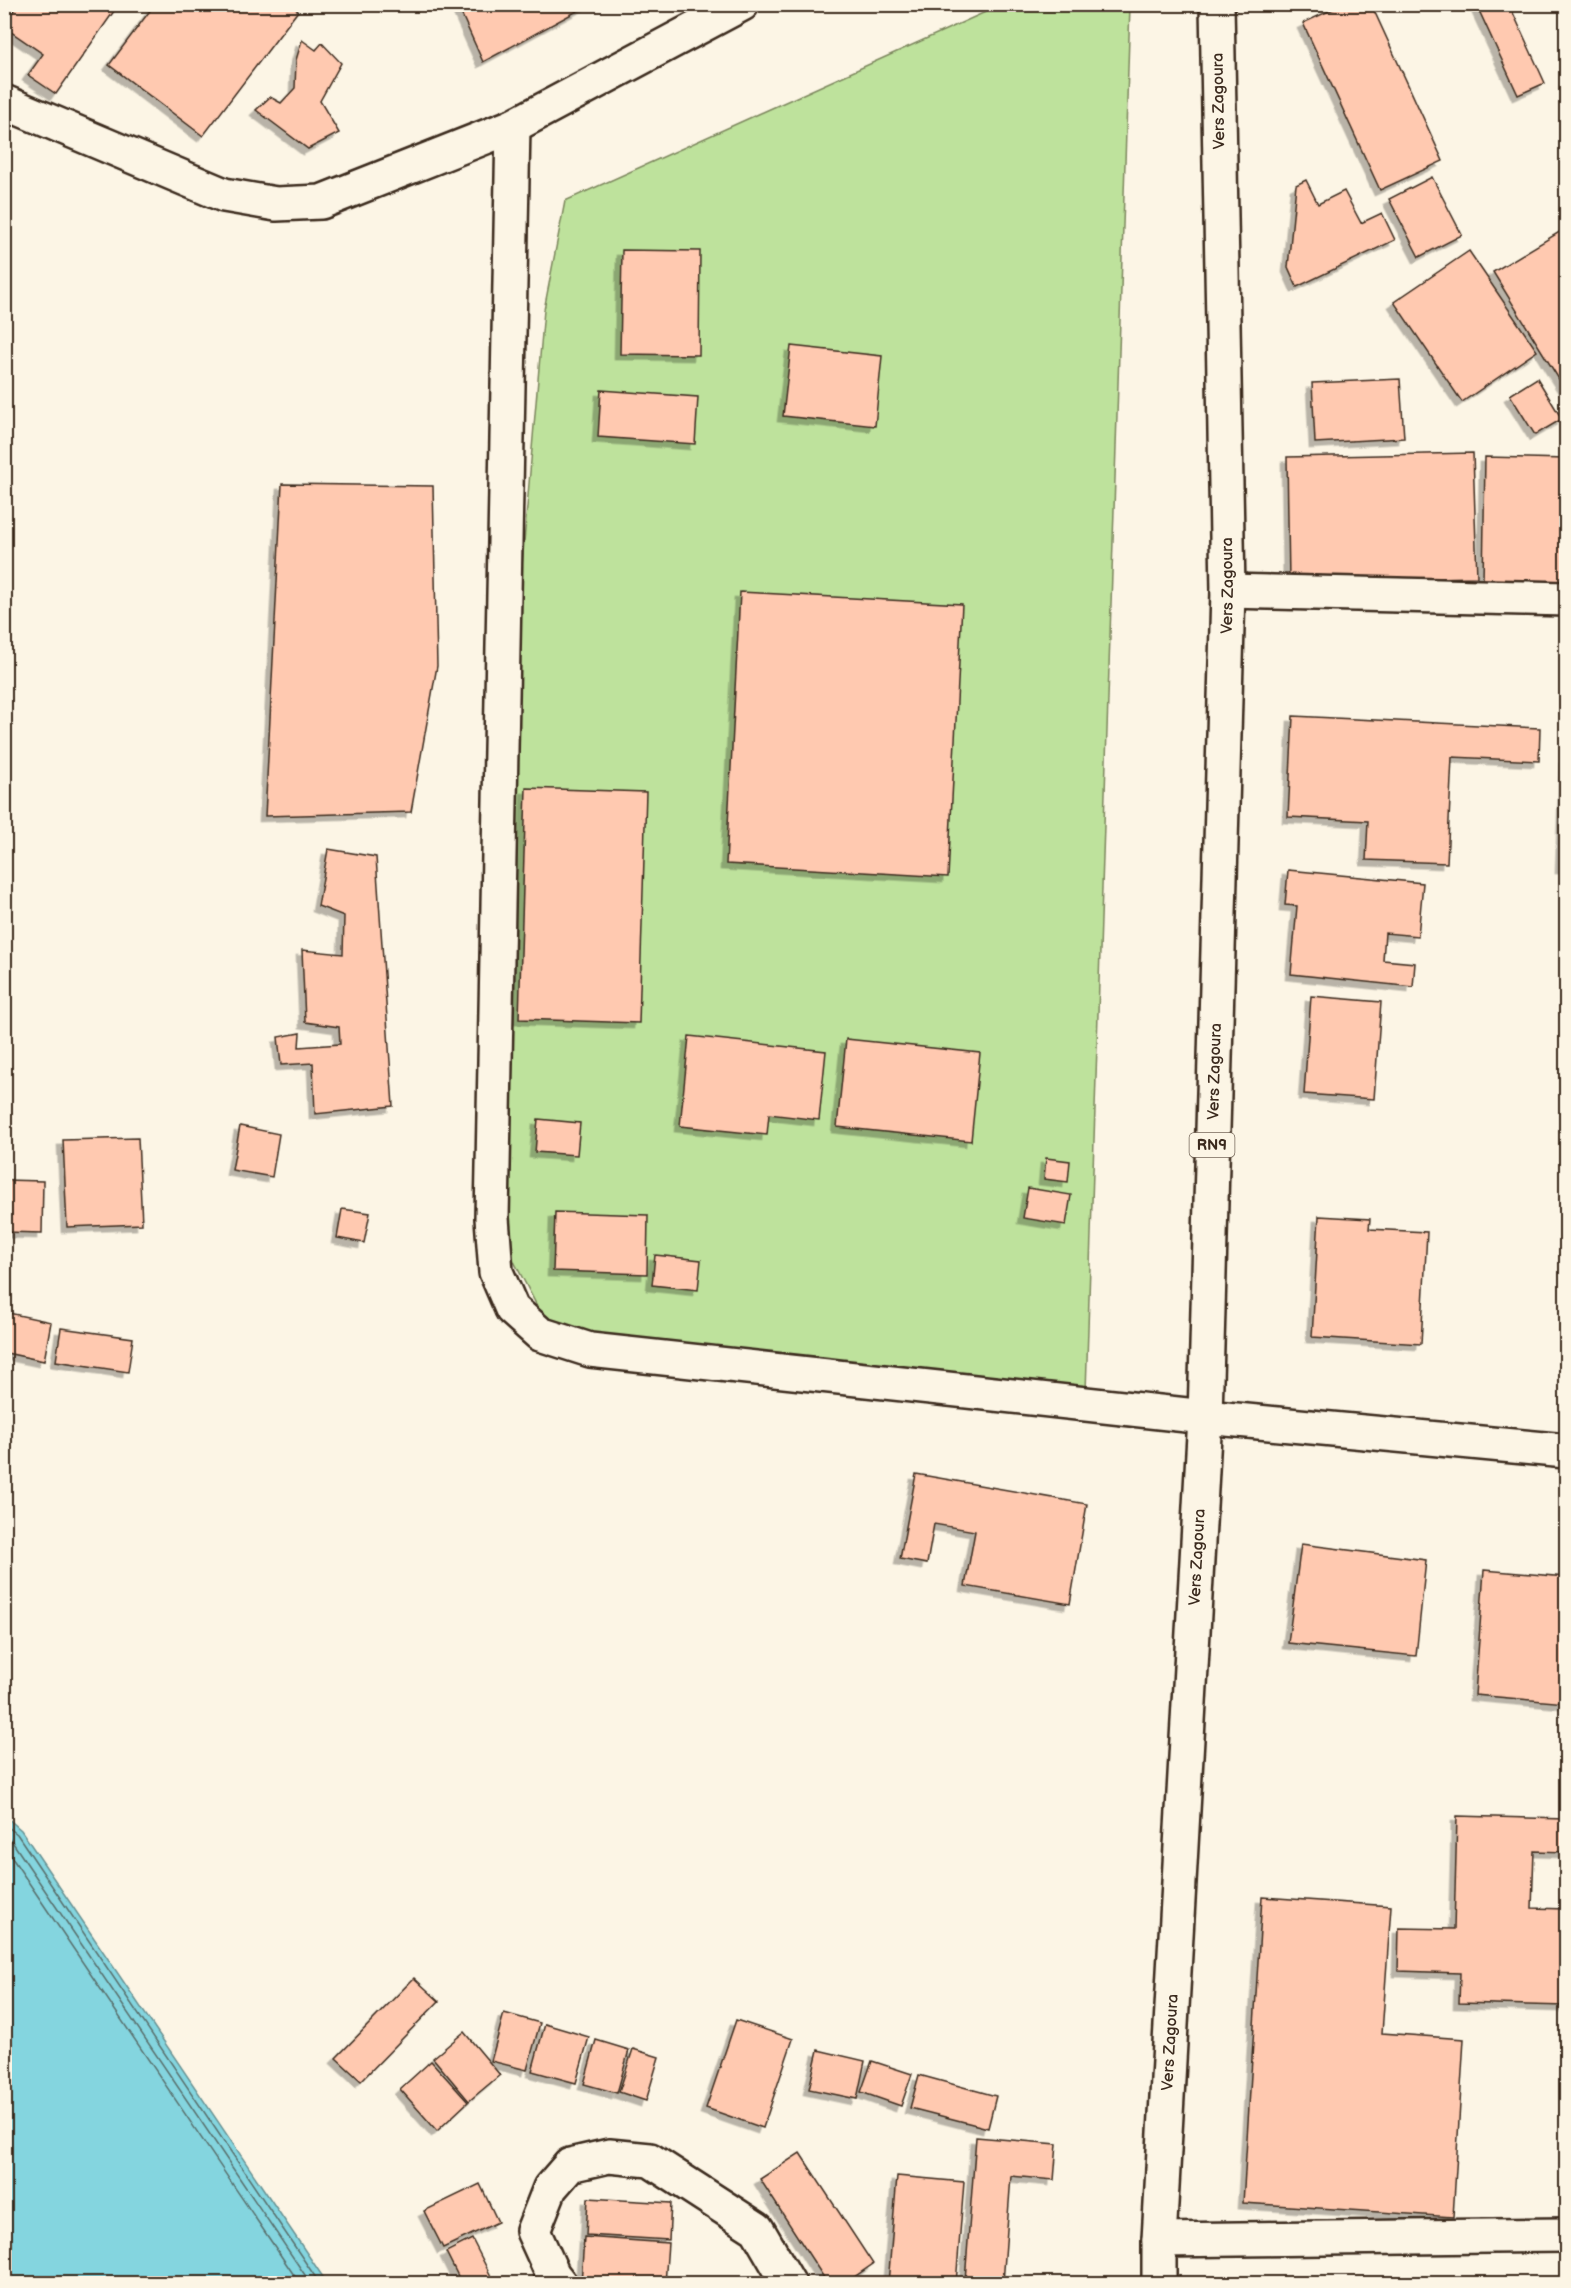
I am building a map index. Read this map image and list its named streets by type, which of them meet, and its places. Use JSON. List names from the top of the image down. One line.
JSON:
{"streets":{"street":["Vers Zagoura","RN9"]}}
